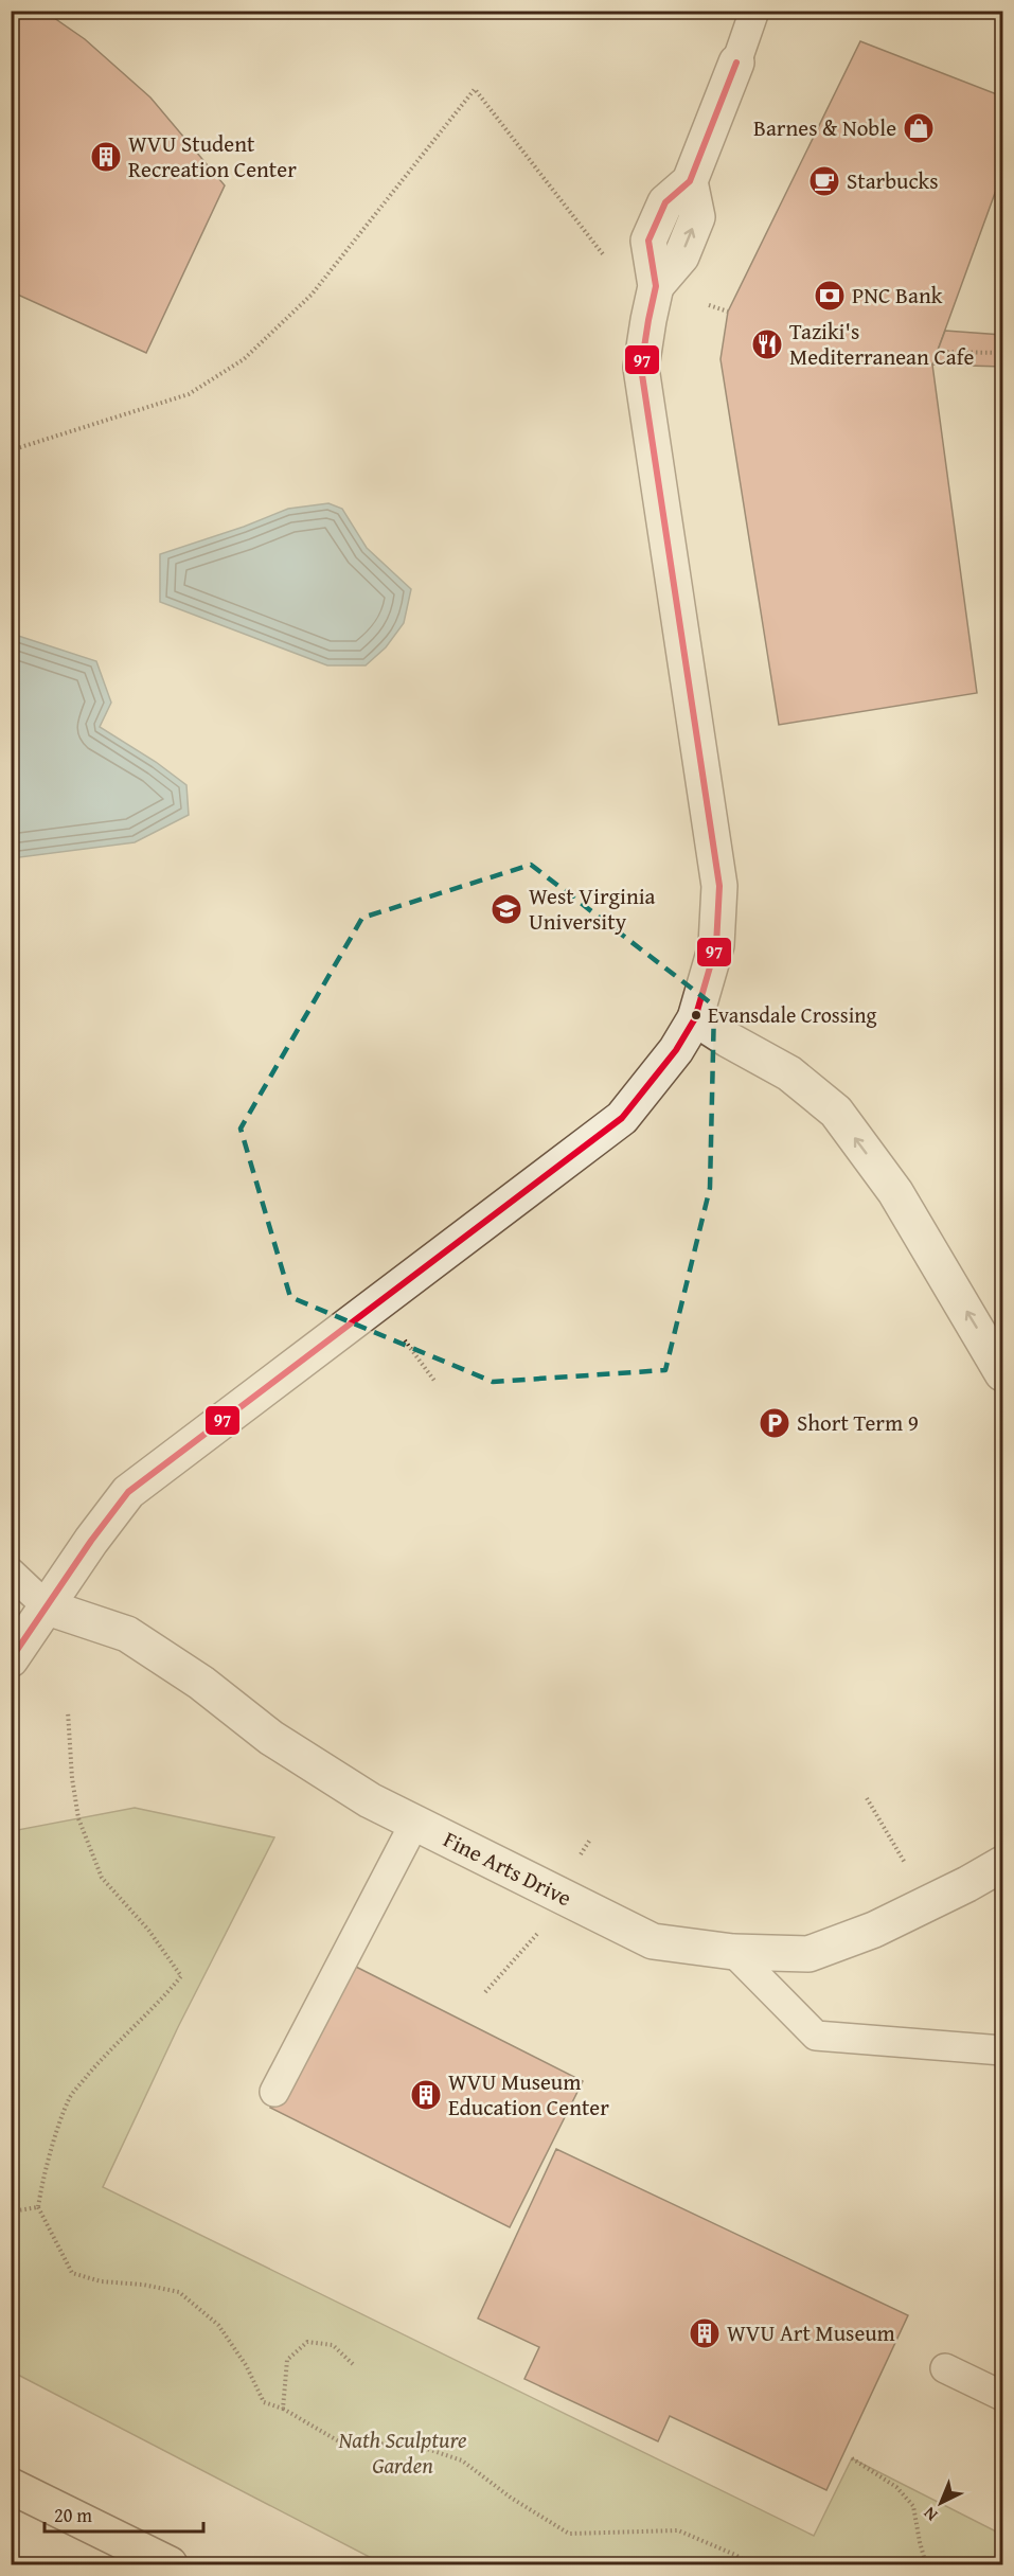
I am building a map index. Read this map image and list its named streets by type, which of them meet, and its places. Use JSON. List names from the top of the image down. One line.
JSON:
{"streets":{"street":["Fine Arts Drive"]},"parks":["Nath Sculpture Garden"],"places":{"shop":["Barnes & Noble"],"building":["WVU Student Recreation Center","WVU Museum Education Center","WVU Art Museum"],"cafe":["Starbucks"],"bank":["PNC Bank"],"restaurant":["Taziki's Mediterranean Cafe"],"school or university":["West Virginia University"],"other":["Evansdale Crossing"],"parking":["Short Term 9"]},"lines":["transit line 97"],"scale_bar":"20 m","north":"bottom left"}
